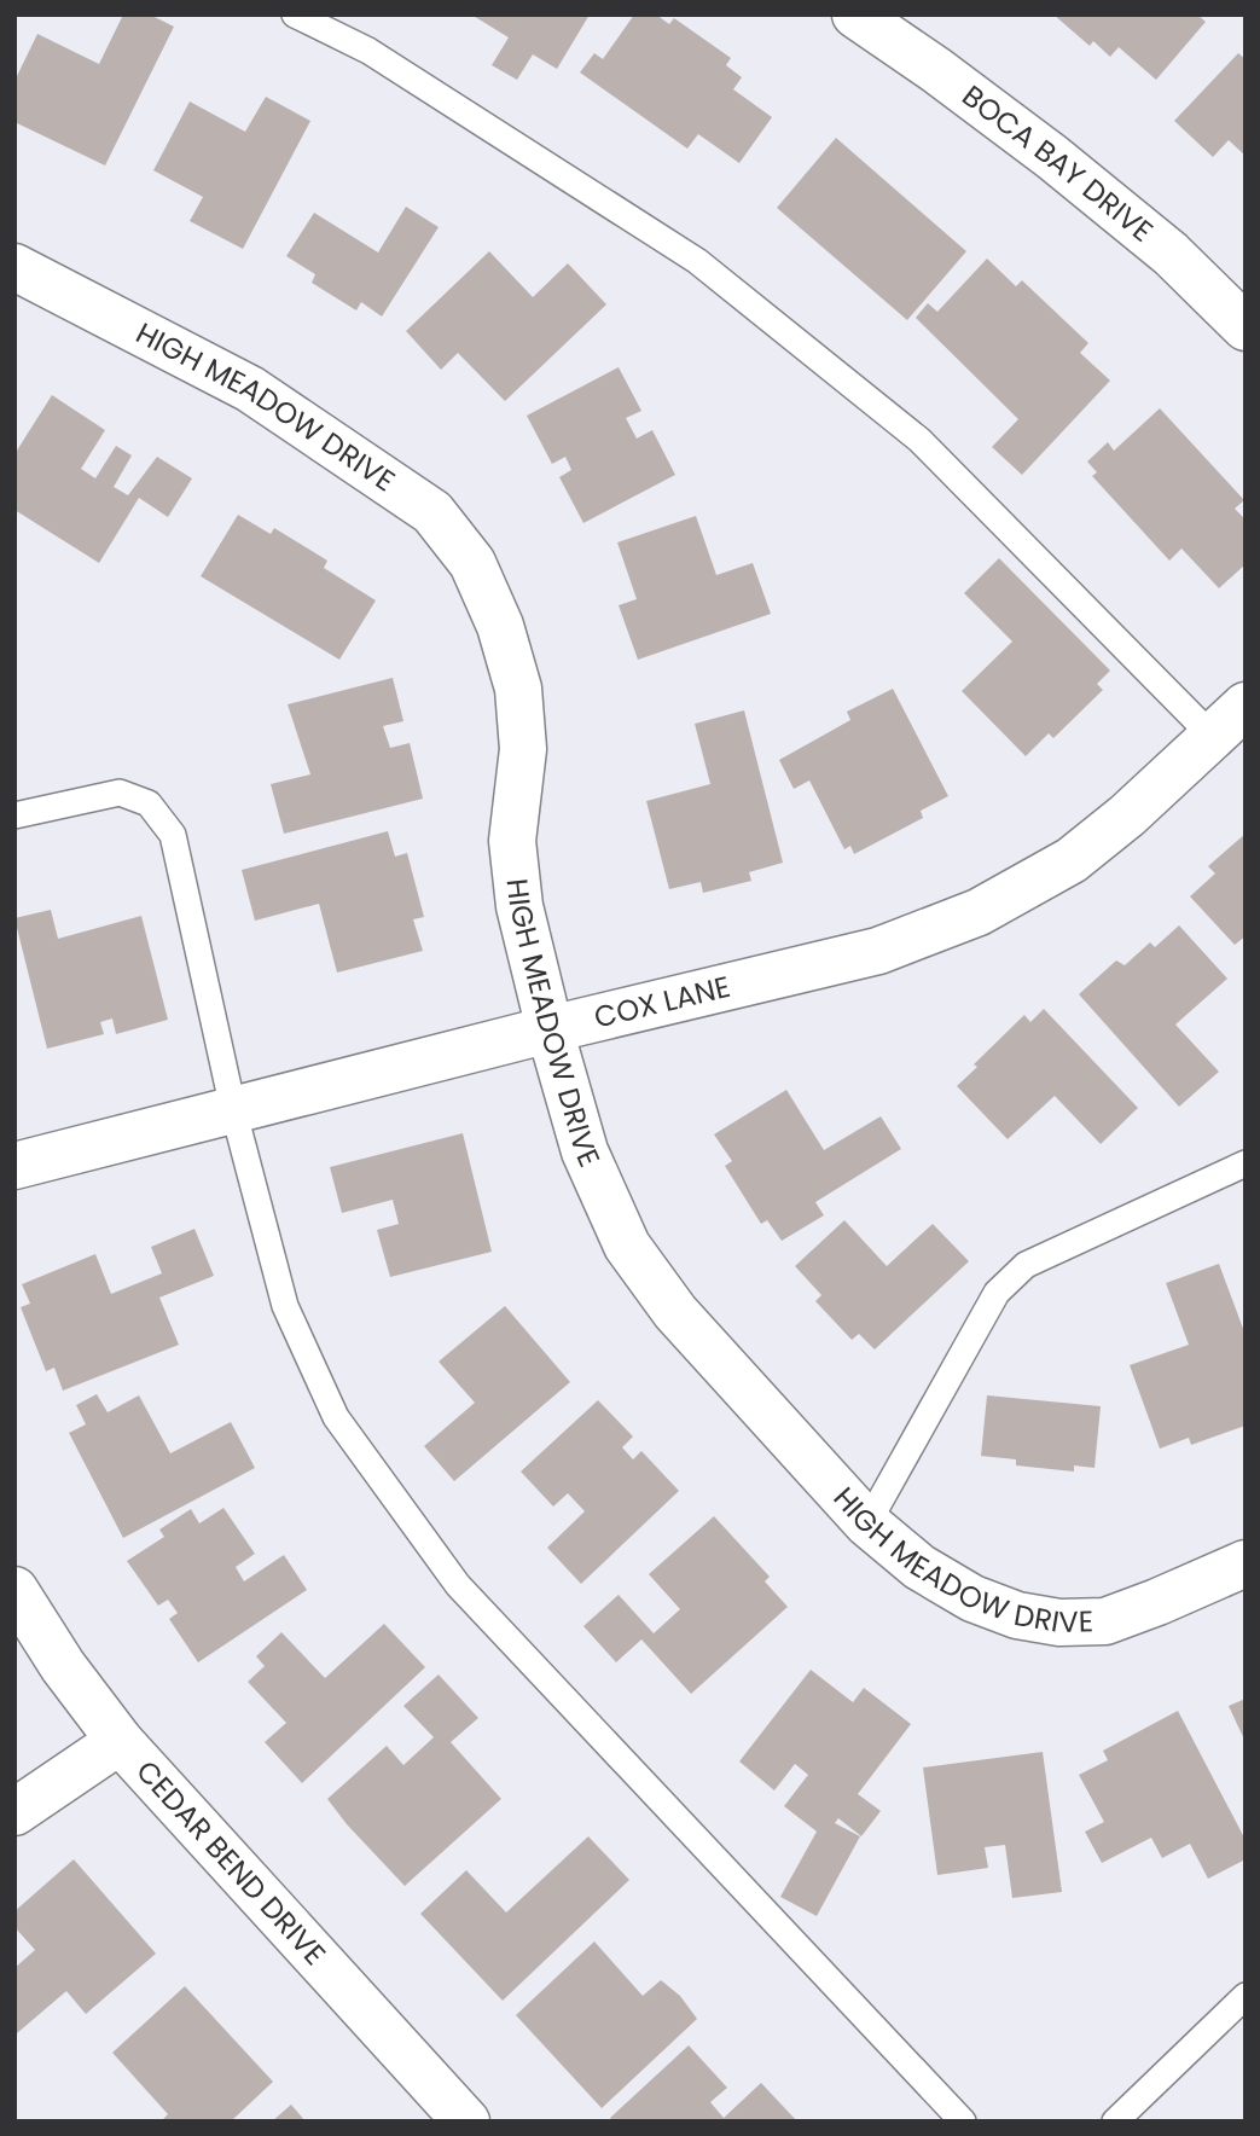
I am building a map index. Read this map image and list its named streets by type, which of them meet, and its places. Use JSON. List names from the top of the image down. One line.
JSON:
{"streets":{"street":["BOCA BAY DRIVE","HIGH MEADOW DRIVE","COX LANE","CEDAR BEND DRIVE"]},"crossings":[["HIGH MEADOW DRIVE","COX LANE"]]}
